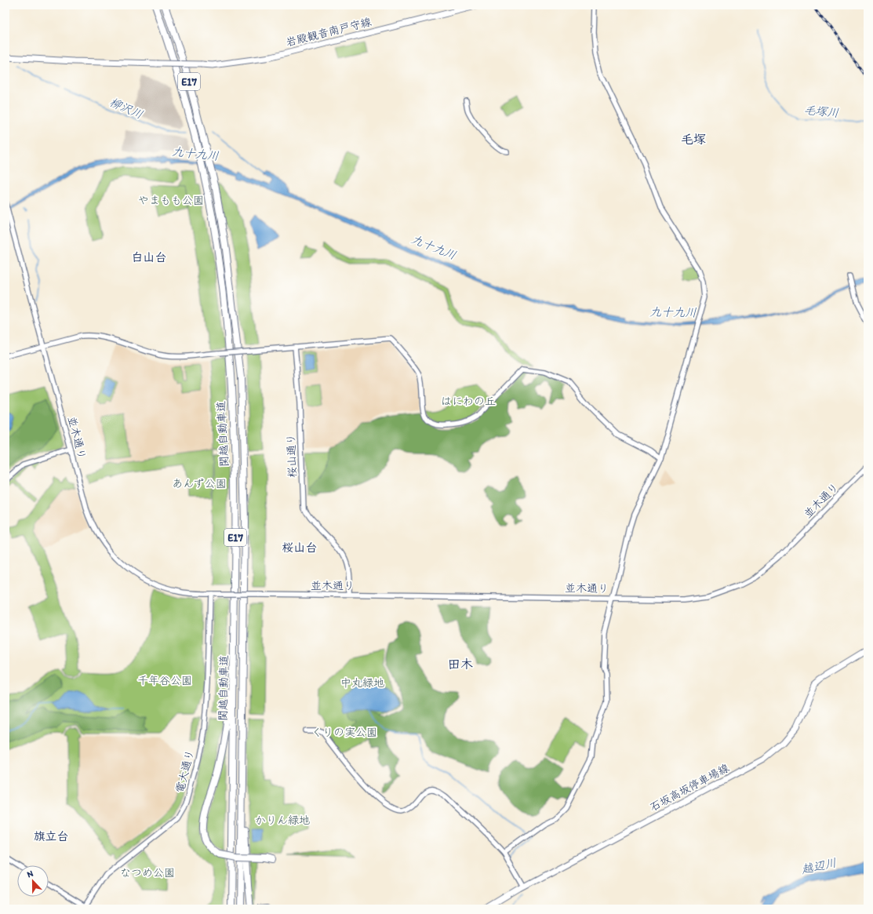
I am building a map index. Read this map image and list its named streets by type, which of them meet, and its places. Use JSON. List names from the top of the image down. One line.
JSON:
{"streets":{"highway":["E17","関越自動車道"],"main road":["岩殿観音南戸守線","石坂高坂停車場線"],"street":["並木通り","桜山通り","電大通り"]},"crossings":[["並木通り","桜山通り"],["並木通り","電大通り"]],"districts":["毛塚","白山台","桜山台","田木","旗立台"],"water":["柳沢川","毛塚川","九十九川","越辺川"],"parks":["やまもも公園","はにわの丘","あんず公園","千年谷公園","中丸緑地","くりの実公園","かりん緑地","なつめ公園"],"north":"top"}
